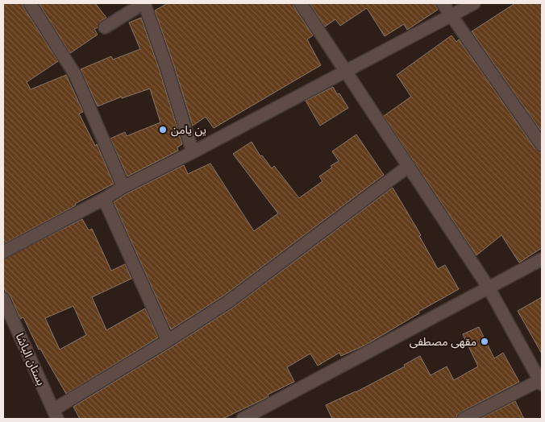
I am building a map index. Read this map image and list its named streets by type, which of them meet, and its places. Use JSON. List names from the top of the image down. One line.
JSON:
{"streets":{"street":["بستان الباشا"]},"places":["ين يامن","مقهى مصطفى"]}
